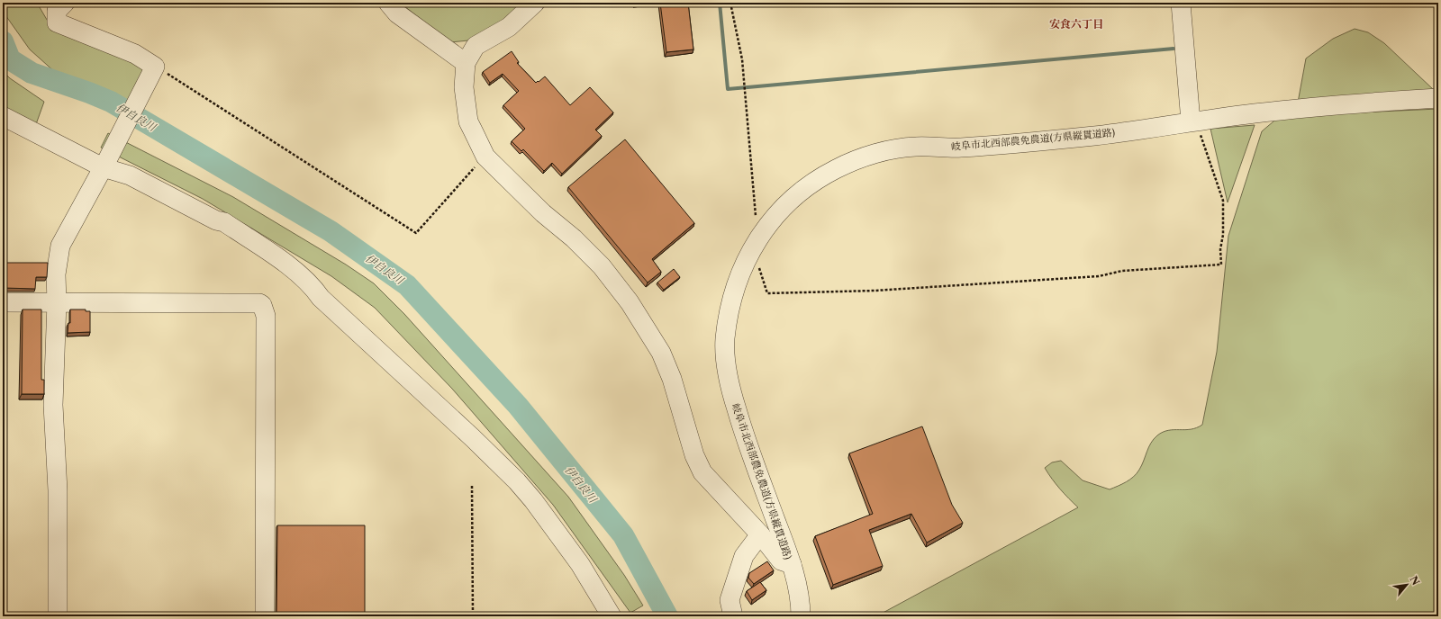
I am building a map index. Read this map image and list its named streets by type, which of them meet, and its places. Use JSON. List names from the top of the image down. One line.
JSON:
{"streets":{"street":["岐阜市北西部農免農道(方県縦貫道路)"]},"districts":["安食六丁目"],"water":["伊自良川"],"north":"top right"}
